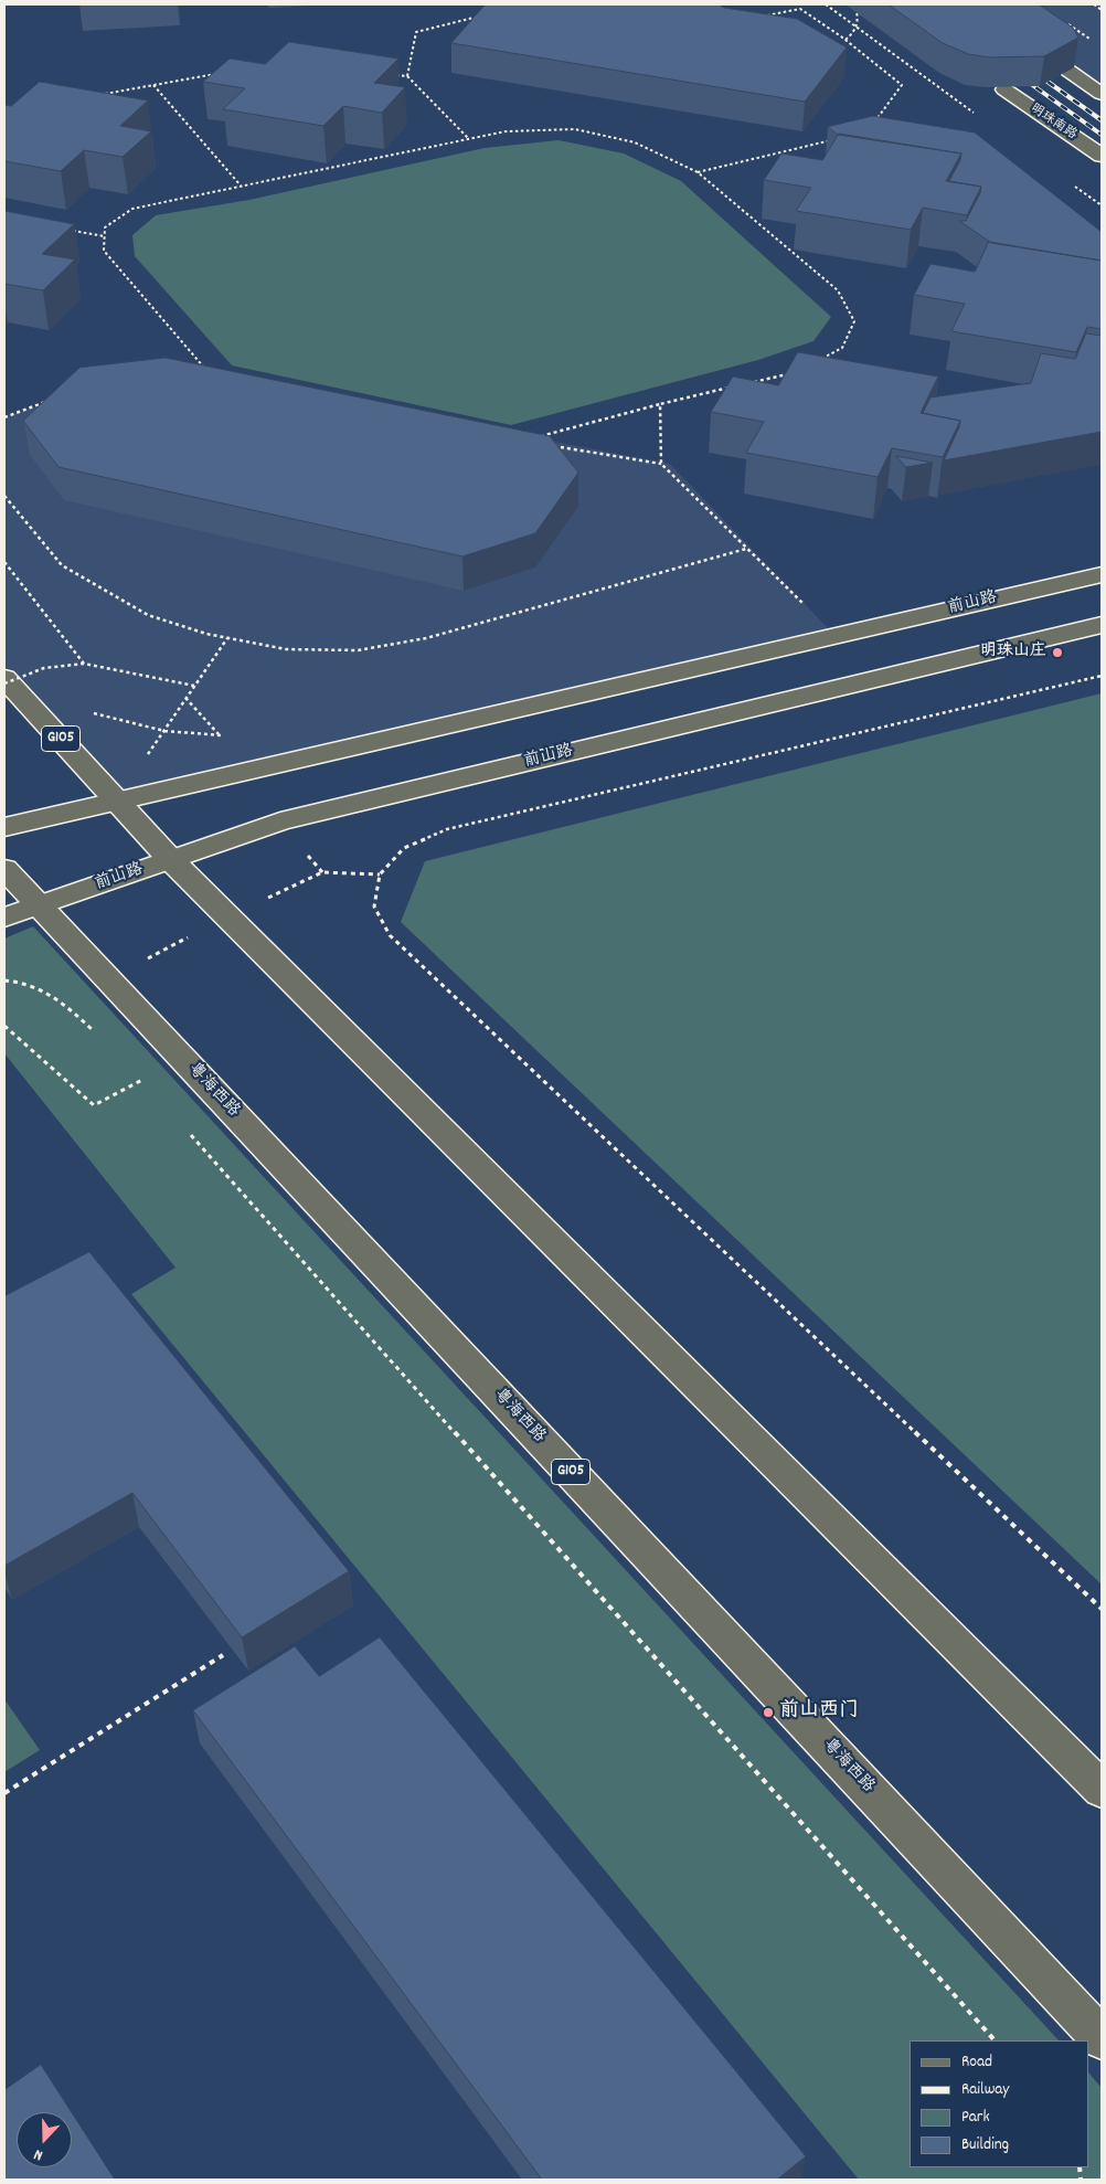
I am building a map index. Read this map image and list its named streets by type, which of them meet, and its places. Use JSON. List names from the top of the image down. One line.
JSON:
{"streets":{"main road":["明珠南路","前山路","G105","粤海西路"]},"crossings":[["前山路","G105"],["前山路","粤海西路"]],"places":["明珠山庄","前山西门"],"legend":["Road","Railway","Park","Building"],"north":"bottom"}
